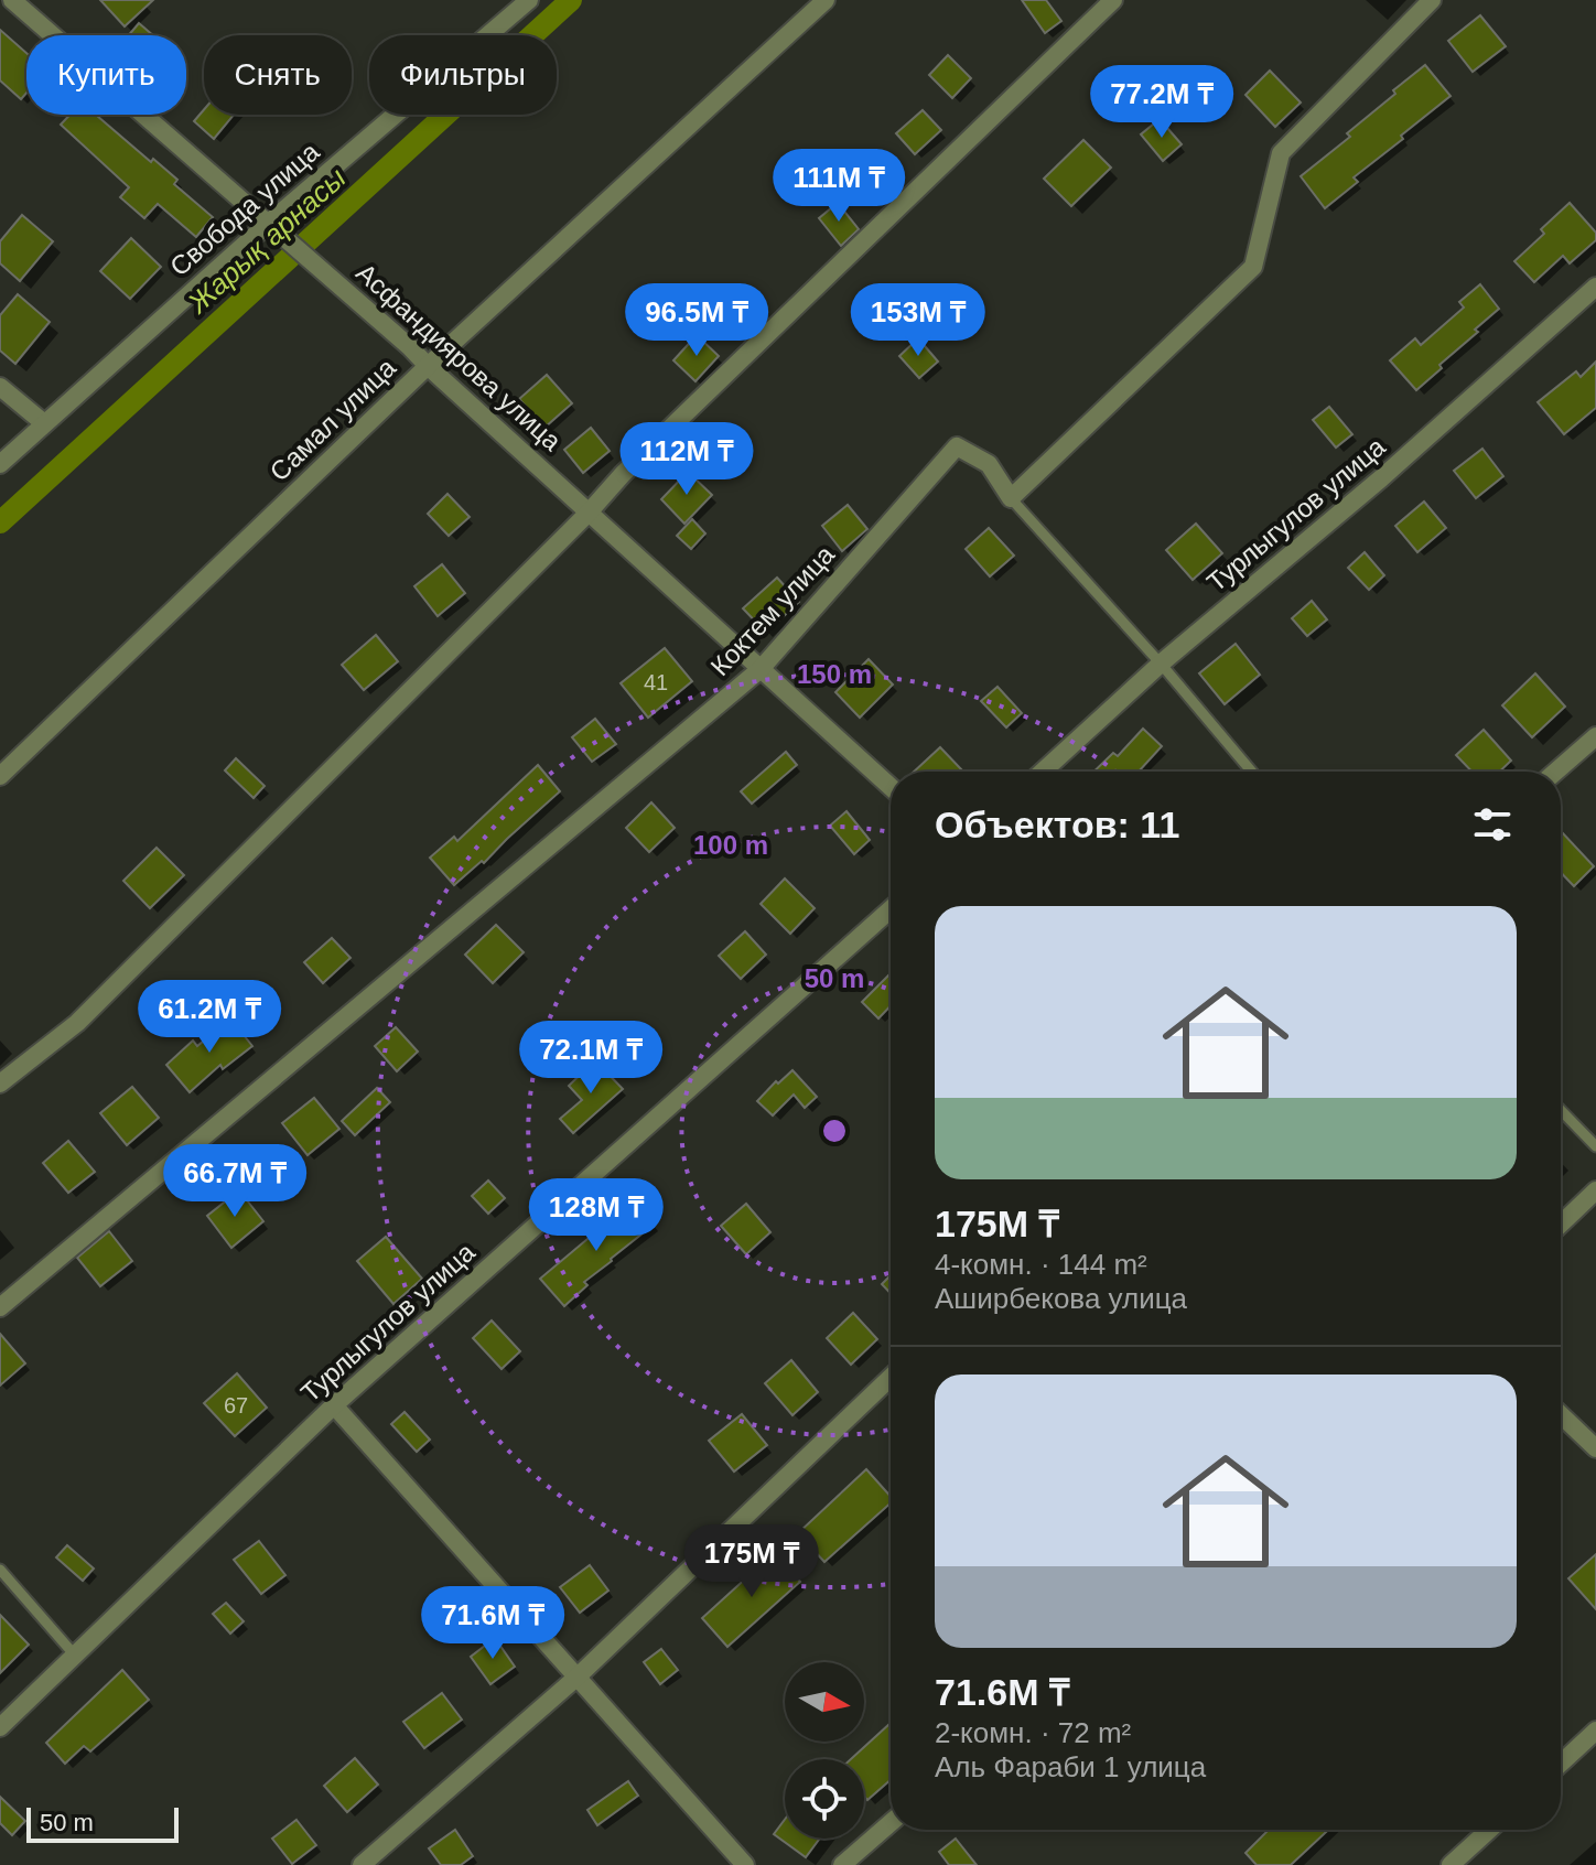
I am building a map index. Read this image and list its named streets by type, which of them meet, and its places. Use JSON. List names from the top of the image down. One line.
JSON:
{"streets":{"street":["Свобода улица","Асфандиярова улица","Самал улица","Турлыгулов улица","Коктем улица"]},"crossings":[["Свобода улица","Асфандиярова улица"],["Асфандиярова улица","Самал улица"],["Асфандиярова улица","Коктем улица"]],"water":["Жарық арнасы"],"house_numbers":["41","67"],"scale_bar":"50 m","north":"right","page":{"chip":["Купить","Снять","Фильтры"],"price":["77.2M ₸","111M ₸","96.5M ₸","153M ₸","112M ₸","61.2M ₸","72.1M ₸","66.7M ₸","128M ₸","175M ₸","71.6M ₸"],"heading":"Объектов: 11","list":[{"name":"175M ₸","note":"4-комн. · 144 m² · Аширбекова улица"},{"name":"71.6M ₸","note":"2-комн. · 72 m² · Аль Фараби 1 улица"}],"scale":"50 m"},"rings":["150 m","100 m","50 m"]}
